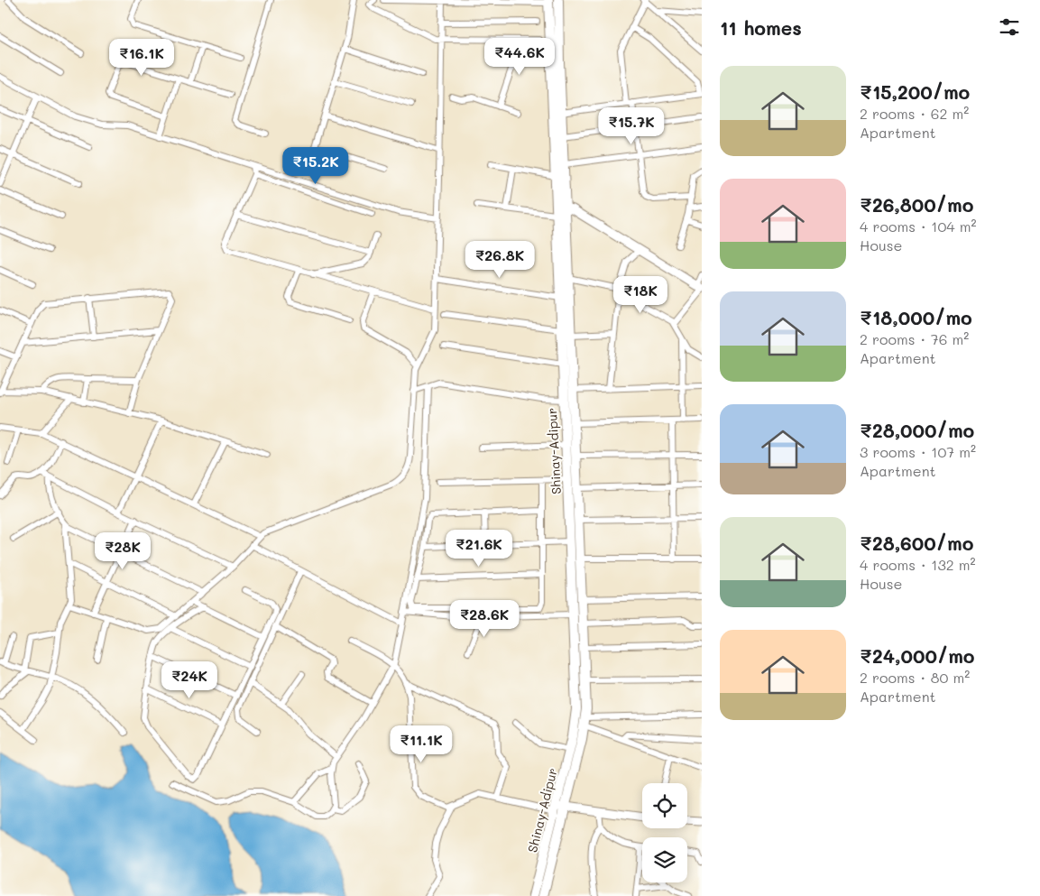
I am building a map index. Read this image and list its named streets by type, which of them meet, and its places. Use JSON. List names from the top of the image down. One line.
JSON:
{"streets":{"main road":["Shinay-Adipur"]},"page":{"heading":"11 homes","price":["₹44.6K","₹16.1K","₹15.7K","₹15.2K","₹26.8K","₹18K","₹21.6K","₹28K","₹28.6K","₹24K","₹11.1K"],"list":[{"name":"₹15,200/mo","note":"2 rooms · 62 m² · Apartment"},{"name":"₹26,800/mo","note":"4 rooms · 104 m² · House"},{"name":"₹18,000/mo","note":"2 rooms · 76 m² · Apartment"},{"name":"₹28,000/mo","note":"3 rooms · 107 m² · Apartment"},{"name":"₹28,600/mo","note":"4 rooms · 132 m² · House"},{"name":"₹24,000/mo","note":"2 rooms · 80 m² · Apartment"}]}}
